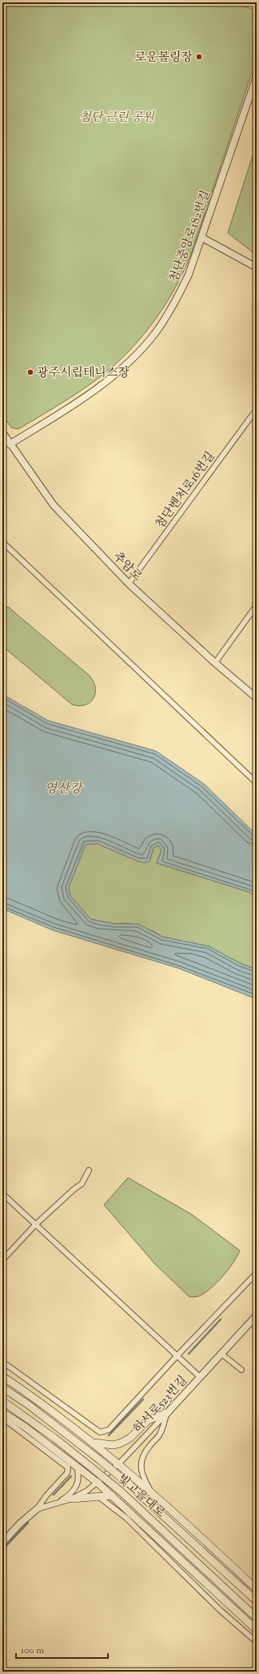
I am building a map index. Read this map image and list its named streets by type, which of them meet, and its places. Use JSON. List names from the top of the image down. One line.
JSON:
{"streets":{"main road":["빛고을대로"],"street":["첨단중앙로182번길","첨단벤처로16번길","추암로","하서로523번길"]},"crossings":[["첨단중앙로182번길","추암로"],["첨단벤처로16번길","추암로"],["하서로523번길","빛고을대로"]],"water":["영산강"],"parks":["첨단 근린 공원"],"places":["로운볼링장","광주시립테니스장"],"scale_bar":"100 m"}
